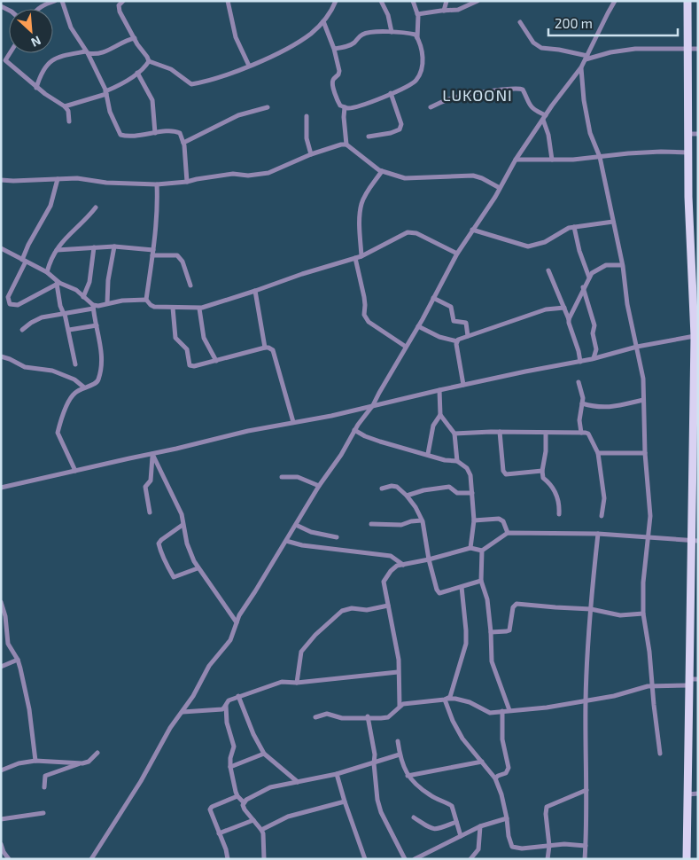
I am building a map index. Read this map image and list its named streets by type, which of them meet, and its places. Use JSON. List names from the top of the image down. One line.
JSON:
{"districts":["LUKOONI"],"scale_bar":"200 m","north":"bottom right"}
